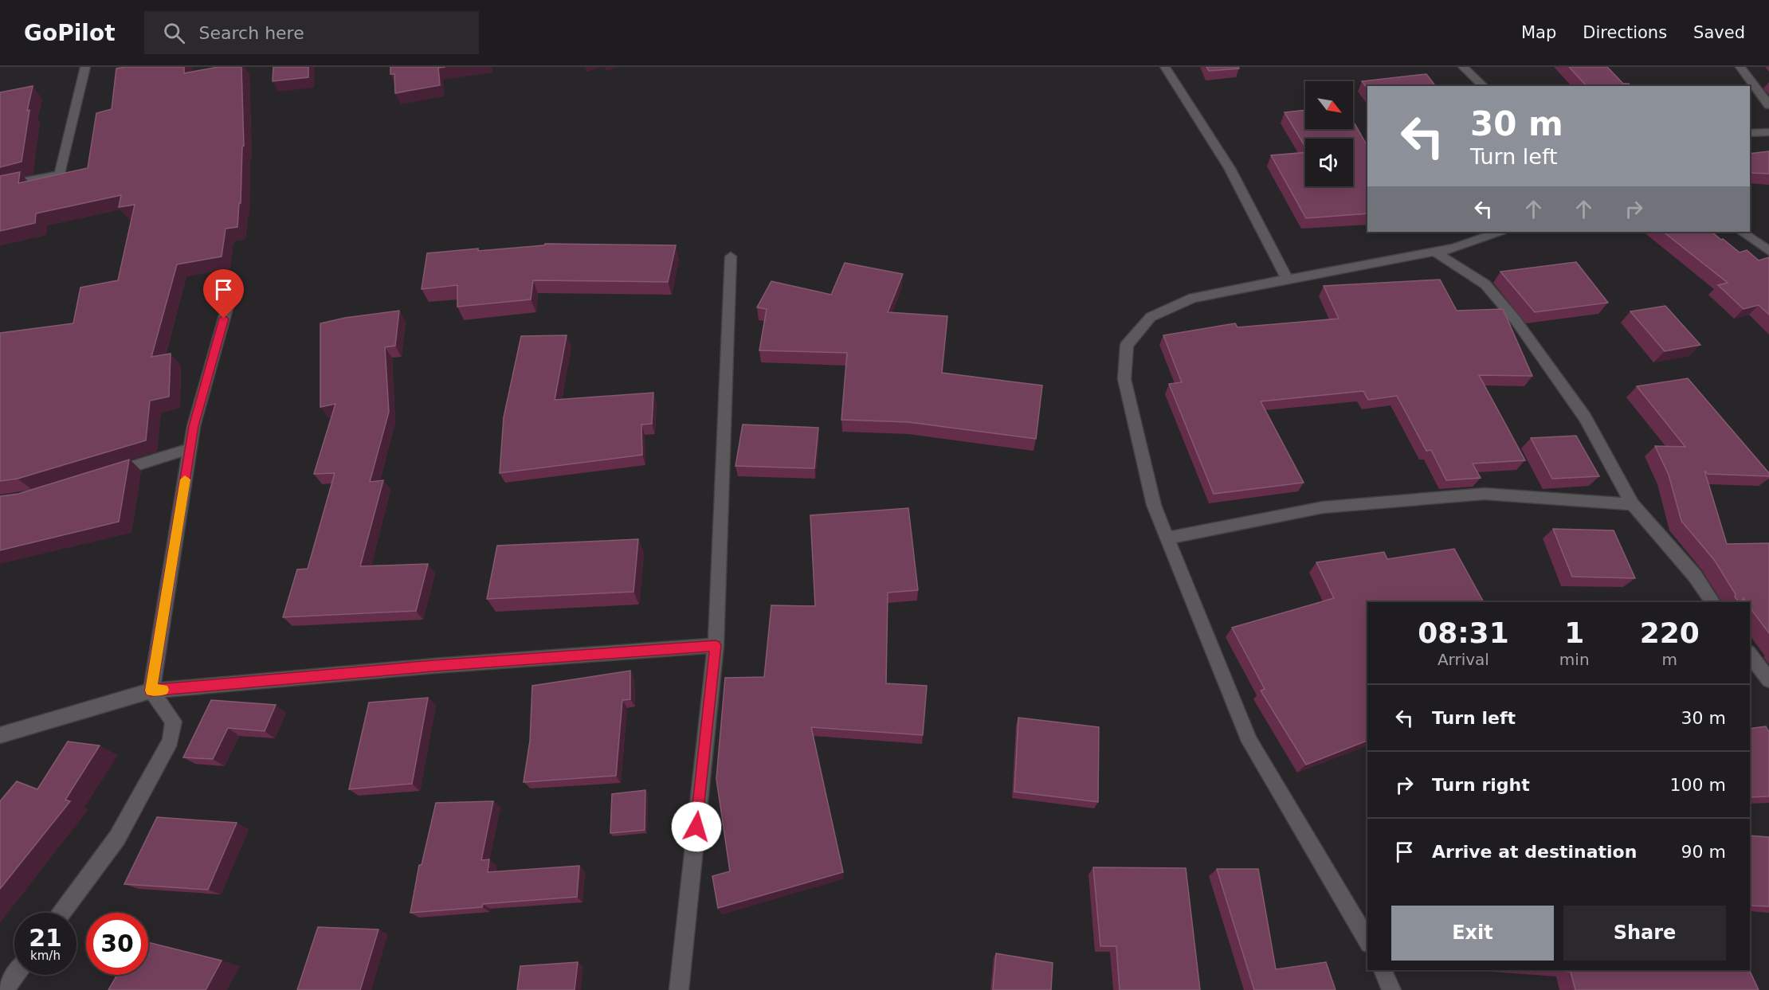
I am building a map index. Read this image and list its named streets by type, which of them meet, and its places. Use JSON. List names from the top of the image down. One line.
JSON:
{"north":"bottom right","page":{"header":"GoPilot","search":"Search here","nav":["Map","Directions","Saved"],"turn":["30 m","Turn left"],"eta":["08:31","Arrival","1","min","220","m"],"list":[{"name":"Turn left","value":"30 m"},{"name":"Turn right","value":"100 m"},{"name":"Arrive at destination","value":"90 m"}],"buttons":["Exit","Share"],"speed":"21 km/h","limit":"30"}}
